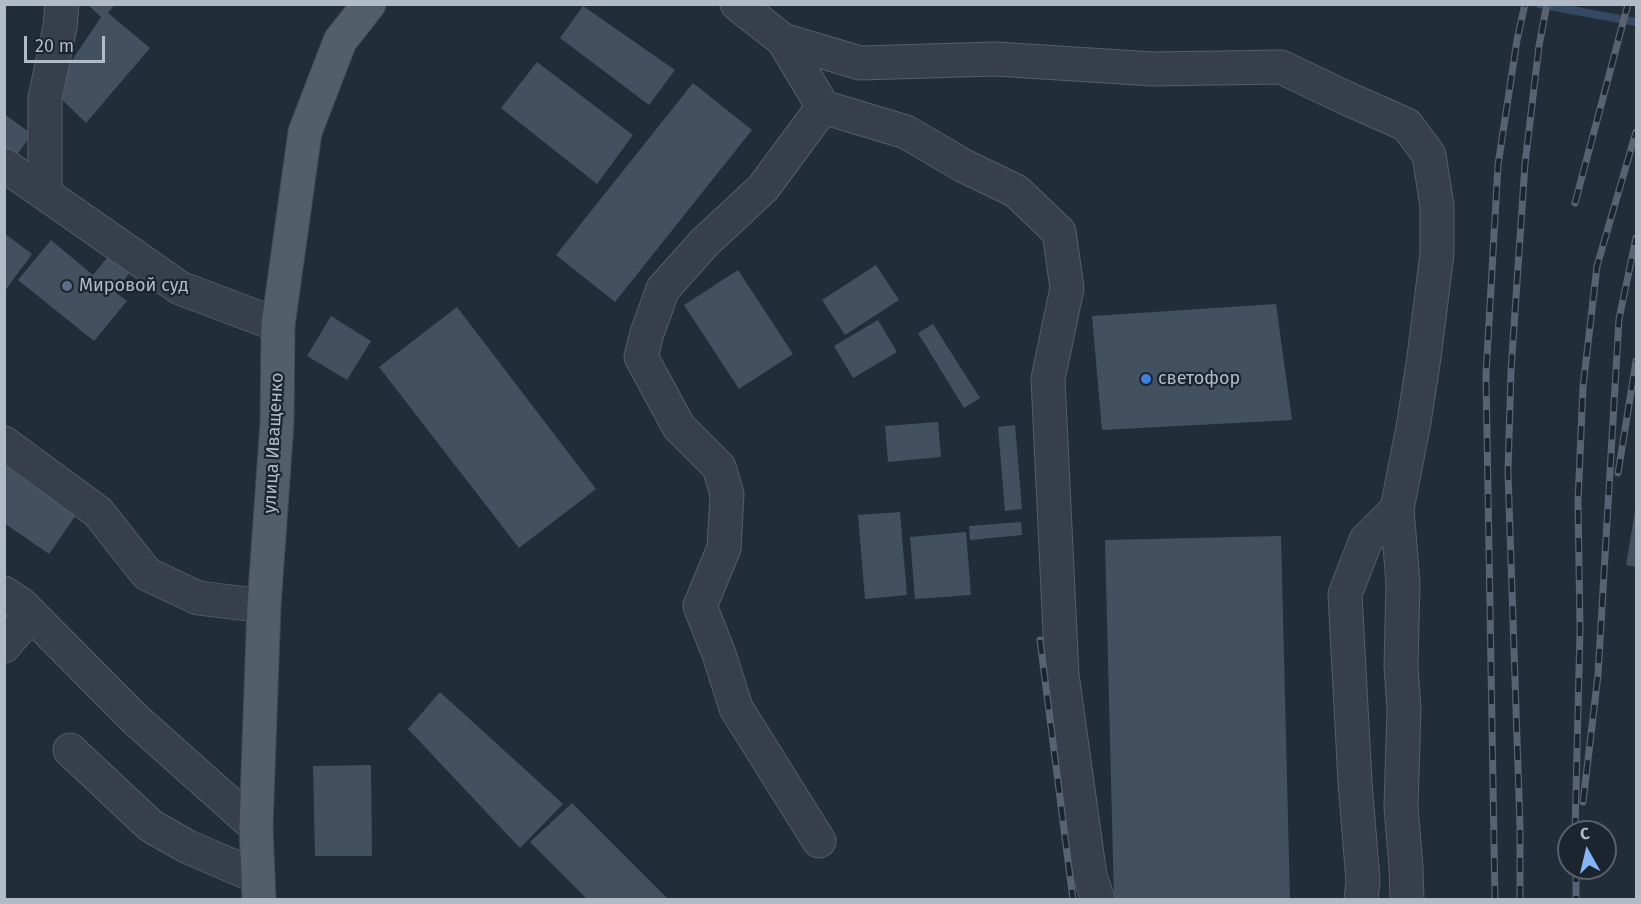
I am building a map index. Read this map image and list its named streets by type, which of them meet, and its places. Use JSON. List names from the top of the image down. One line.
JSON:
{"streets":{"main road":["улица Иващенко"]},"places":["Мировой суд","светофор"],"scale_bar":"20 m","north":"top"}
